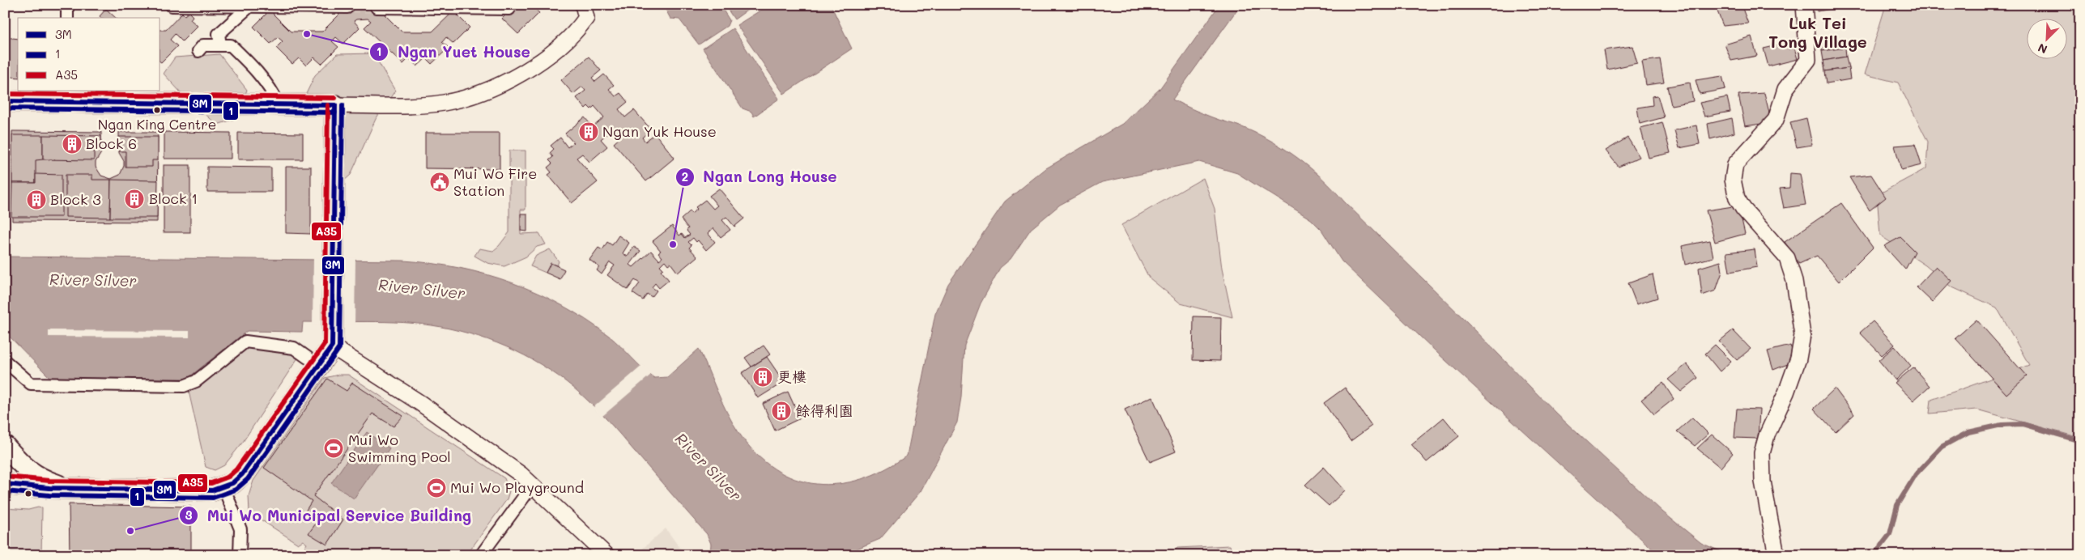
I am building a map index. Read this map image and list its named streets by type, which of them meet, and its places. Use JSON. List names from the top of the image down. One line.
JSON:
{"districts":["Luk Tei Tong Village"],"water":["River Silver"],"places":{"other":["Ngan Yuet House","Ngan King Centre","Ngan Long House","Mui Wo Municipal Service Building"],"building":["Ngan Yuk House","Block 6","Block 1","Block 3","更樓","餘得利園"],"public building":["Mui Wo Fire Station"],"sports":["Mui Wo Swimming Pool","Mui Wo Playground"]},"lines":["transit line A35","transit line 3M","transit line 1"],"legend":["3M","1","A35"],"north":"bottom left"}
